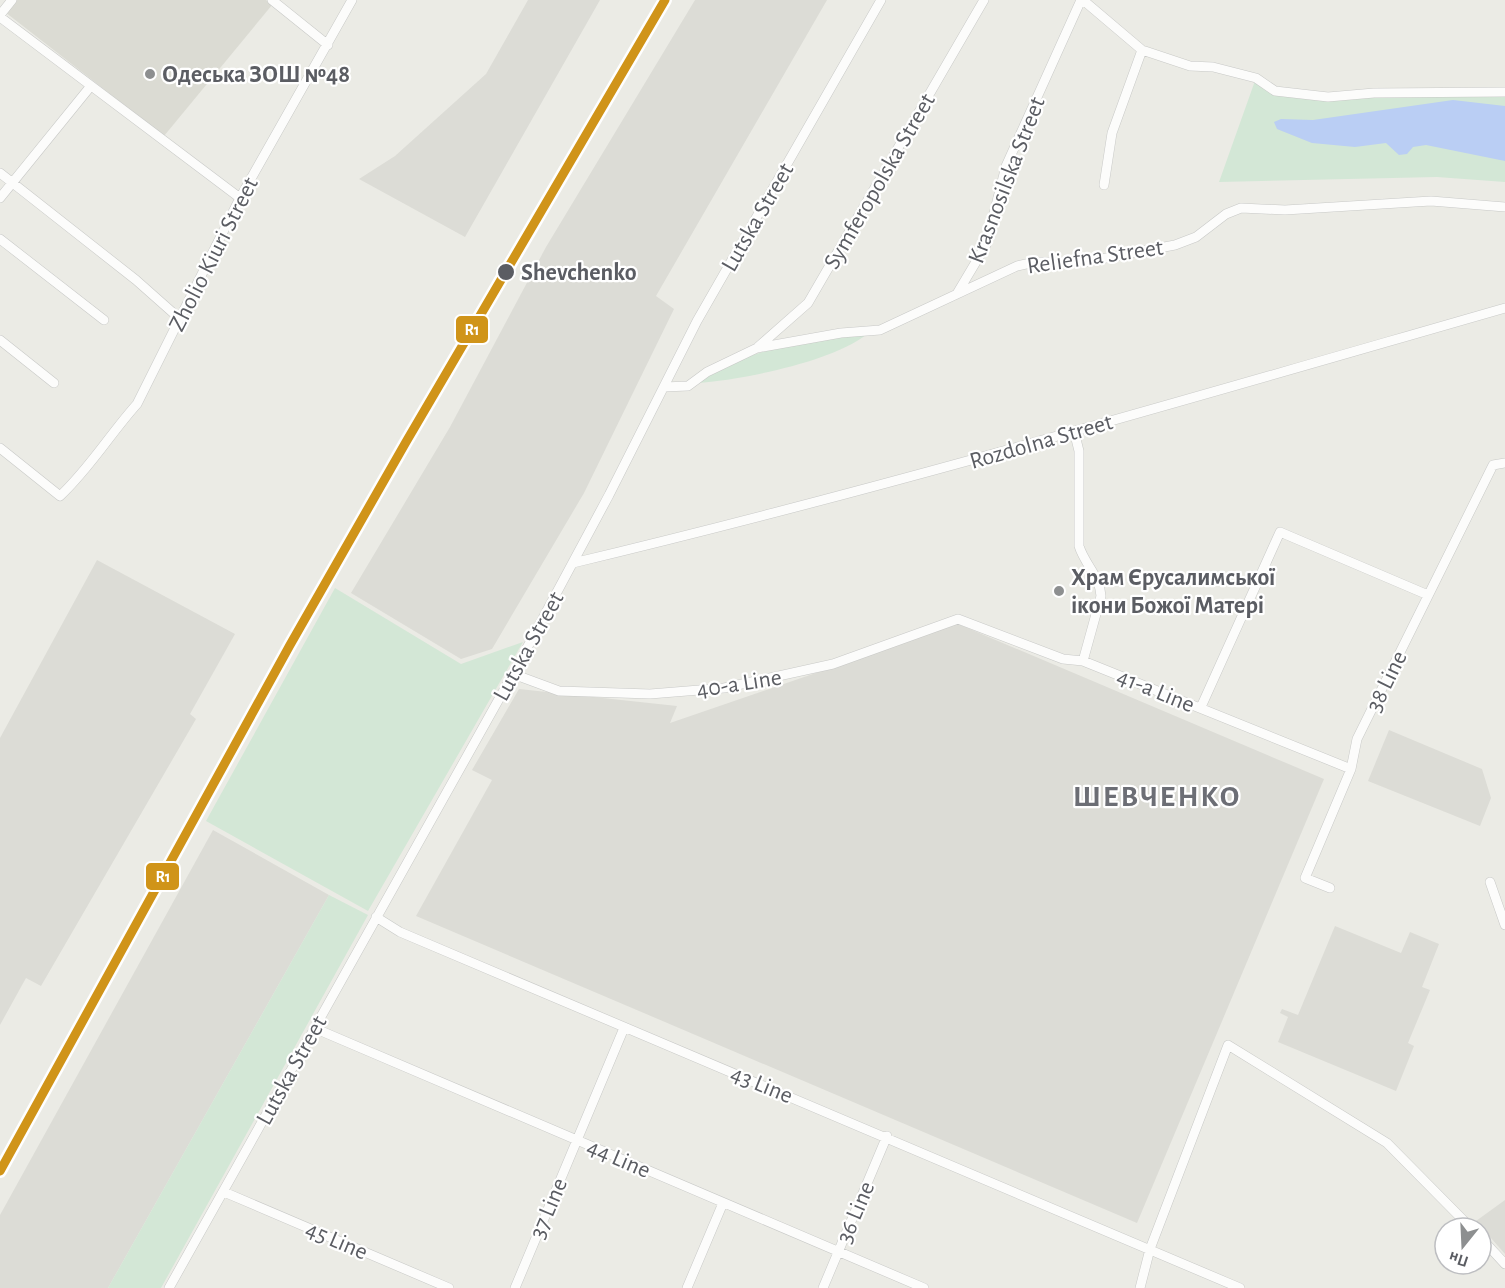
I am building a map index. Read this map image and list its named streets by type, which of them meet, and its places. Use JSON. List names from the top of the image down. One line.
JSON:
{"streets":{"street":["Krasnosilska Street","Symferopolska Street","Lutska Street","Zholio Kiuri Street","Reliefna Street","Rozdolna Street","38 Line","40-a Line","41-a Line","43 Line","44 Line","37 Line","36 Line","45 Line"]},"crossings":[["Krasnosilska Street","Reliefna Street"],["Symferopolska Street","Reliefna Street"],["Lutska Street","Reliefna Street"],["Lutska Street","Rozdolna Street"],["Lutska Street","40-a Line"],["Lutska Street","43 Line"],["Lutska Street","44 Line"],["Lutska Street","45 Line"],["38 Line","41-a Line"],["40-a Line","41-a Line"],["43 Line","37 Line"],["43 Line","36 Line"],["44 Line","37 Line"],["44 Line","36 Line"]],"districts":["ШЕВЧЕНКО"],"places":["Одеська ЗОШ №48","Shevchenko","Храм Єрусалимської ікони Божої Матері"],"lines":["transit line R1"],"north":"bottom"}
